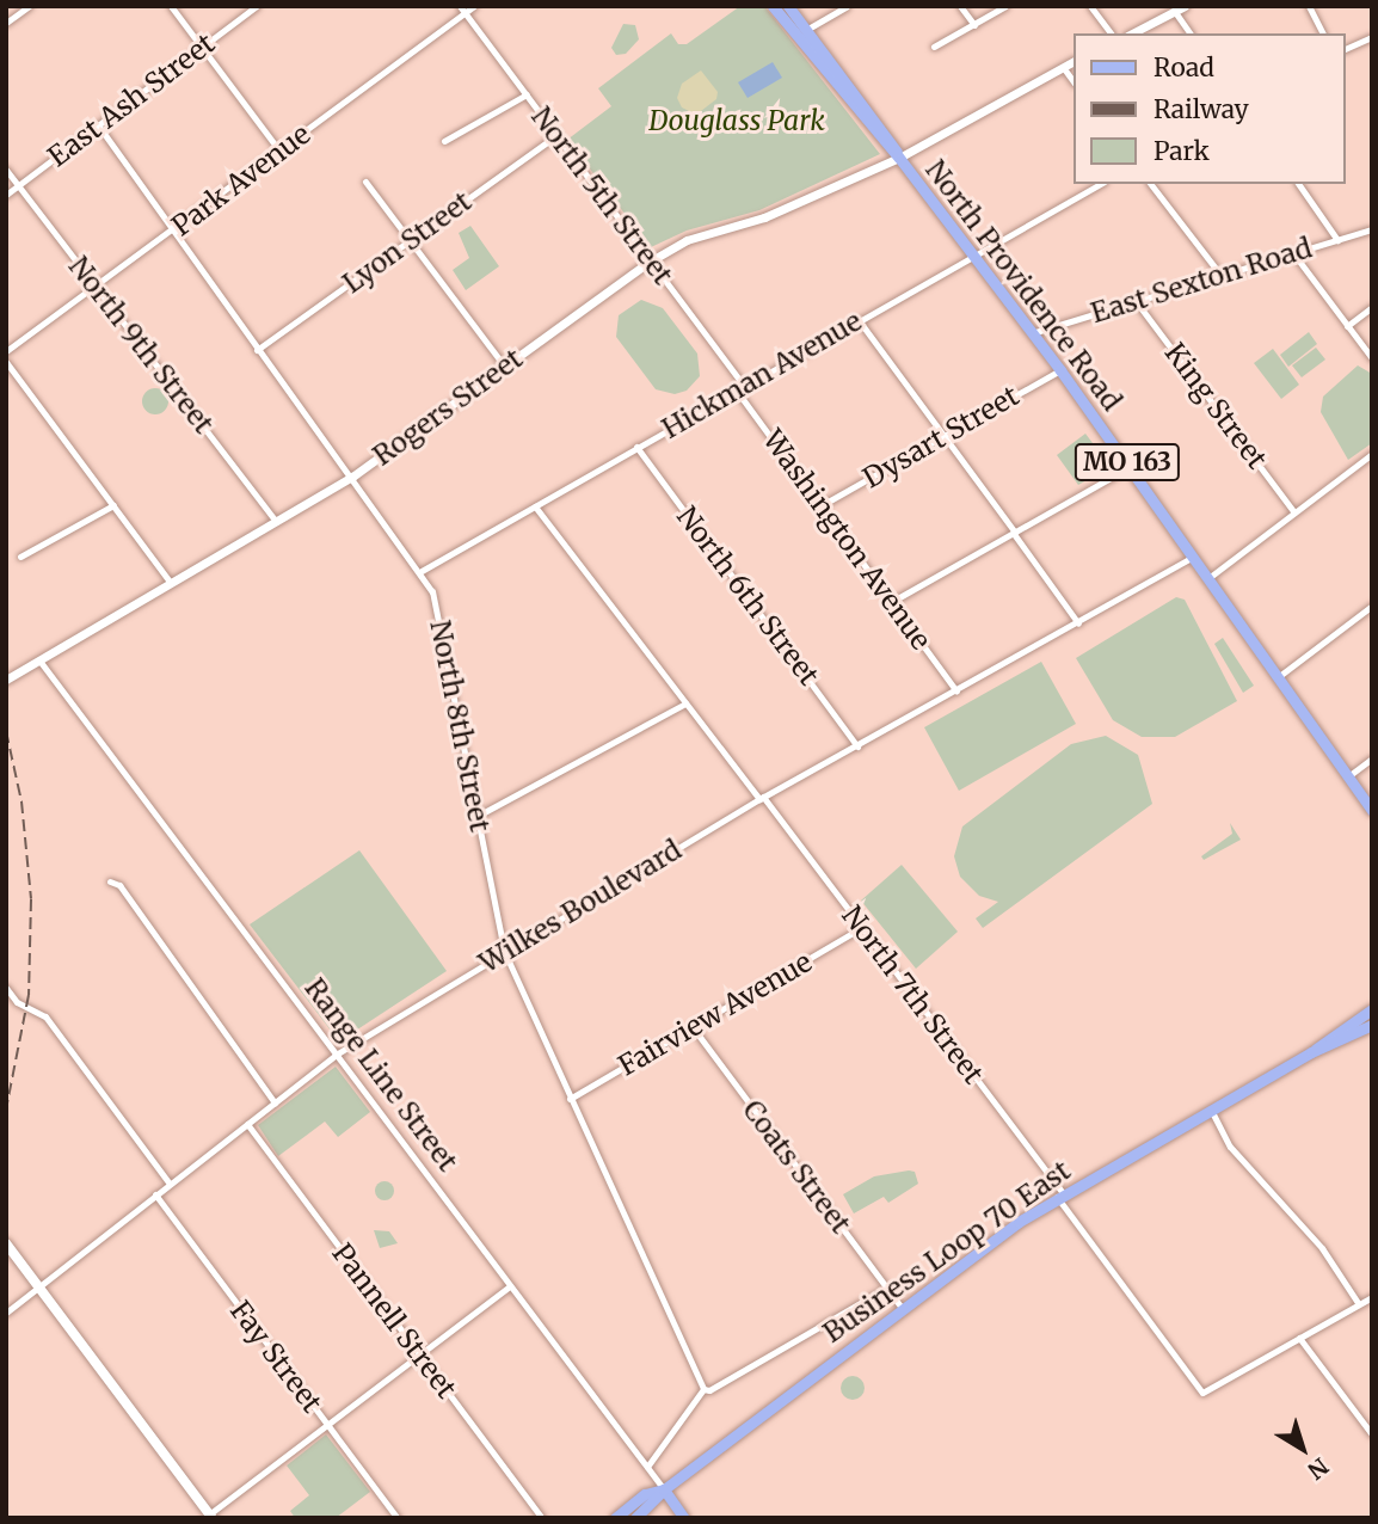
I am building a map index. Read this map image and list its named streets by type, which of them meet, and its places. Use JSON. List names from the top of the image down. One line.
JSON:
{"streets":{"main road":["North Providence Road","MO 163","Range Line Street","Business Loop 70 East"],"street":["East Ash Street","Park Avenue","North 5th Street","Lyon Street","East Sexton Road","North 9th Street","Hickman Avenue","King Street","Rogers Street","Dysart Street","Washington Avenue","North 6th Street","North 8th Street","Wilkes Boulevard","North 7th Street","Fairview Avenue","Coats Street","Pannell Street","Fay Street"]},"crossings":[["East Ash Street","North 9th Street"],["East Ash Street","North 8th Street"],["Park Avenue","North 5th Street"],["Park Avenue","North 9th Street"],["Park Avenue","North 8th Street"],["North 5th Street","Lyon Street"],["North 5th Street","Hickman Avenue"],["North 5th Street","Rogers Street"],["North 5th Street","Washington Avenue"],["Lyon Street","North 8th Street"],["East Sexton Road","North Providence Road"],["East Sexton Road","King Street"],["North Providence Road","Hickman Avenue"],["North Providence Road","Rogers Street"],["North Providence Road","Dysart Street"],["North Providence Road","Wilkes Boulevard"],["North 9th Street","Rogers Street"],["Hickman Avenue","Washington Avenue"],["Hickman Avenue","North 6th Street"],["Hickman Avenue","North 8th Street"],["Hickman Avenue","North 7th Street"],["Rogers Street","North 8th Street"],["Rogers Street","Range Line Street"],["Dysart Street","Washington Avenue"],["Washington Avenue","Wilkes Boulevard"],["North 6th Street","Wilkes Boulevard"],["North 8th Street","Wilkes Boulevard"],["North 8th Street","Fairview Avenue"],["Wilkes Boulevard","North 7th Street"],["Wilkes Boulevard","Range Line Street"],["Wilkes Boulevard","Pannell Street"],["Wilkes Boulevard","Fay Street"],["North 7th Street","Fairview Avenue"],["North 7th Street","Business Loop 70 East"],["Fairview Avenue","Coats Street"],["Range Line Street","Business Loop 70 East"],["Coats Street","Business Loop 70 East"]],"parks":["Douglass Park"],"legend":["Road","Railway","Park"],"north":"bottom right"}
